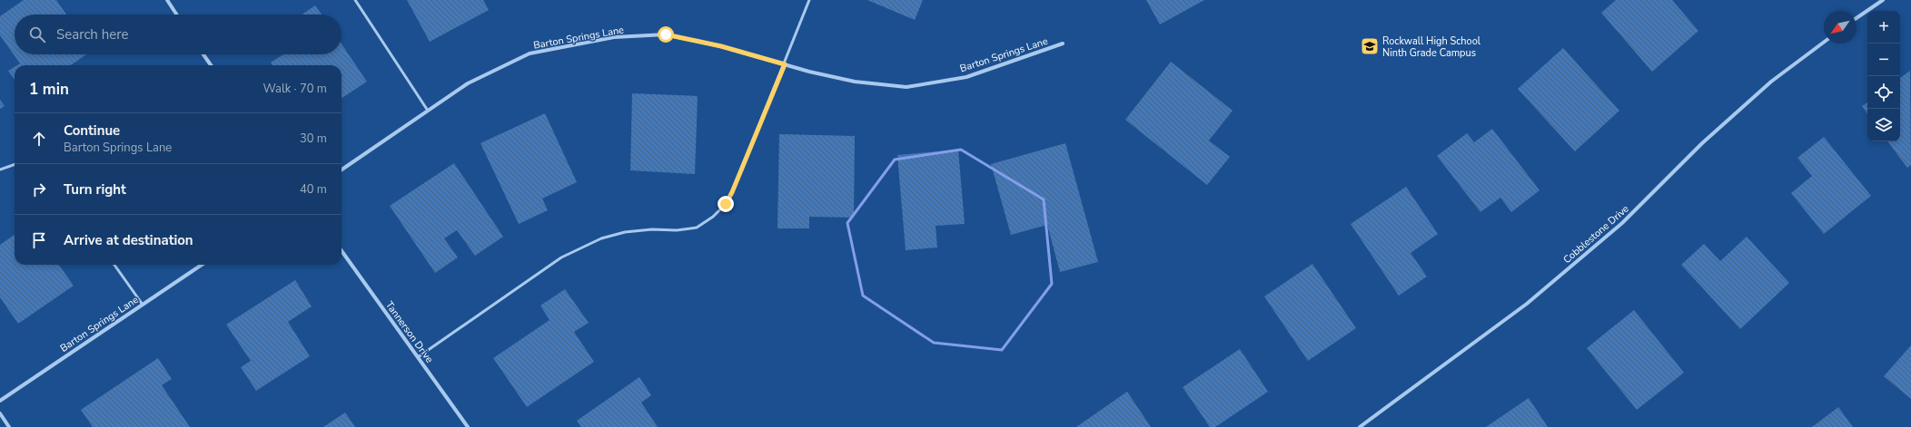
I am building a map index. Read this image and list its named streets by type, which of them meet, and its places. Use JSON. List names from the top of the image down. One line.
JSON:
{"streets":{"street":["Barton Springs Lane","Cobblestone Drive","Tannerson Drive"]},"places":{"school or university":["Rockwall High School Ninth Grade Campus"]},"north":"bottom left","page":{"map_buttons":["+","−"],"search":"Search here","heading":["1 min","Walk · 70 m"],"list":[["Continue","Barton Springs Lane","30 m"],["Turn right","40 m"],"Arrive at destination"]}}
